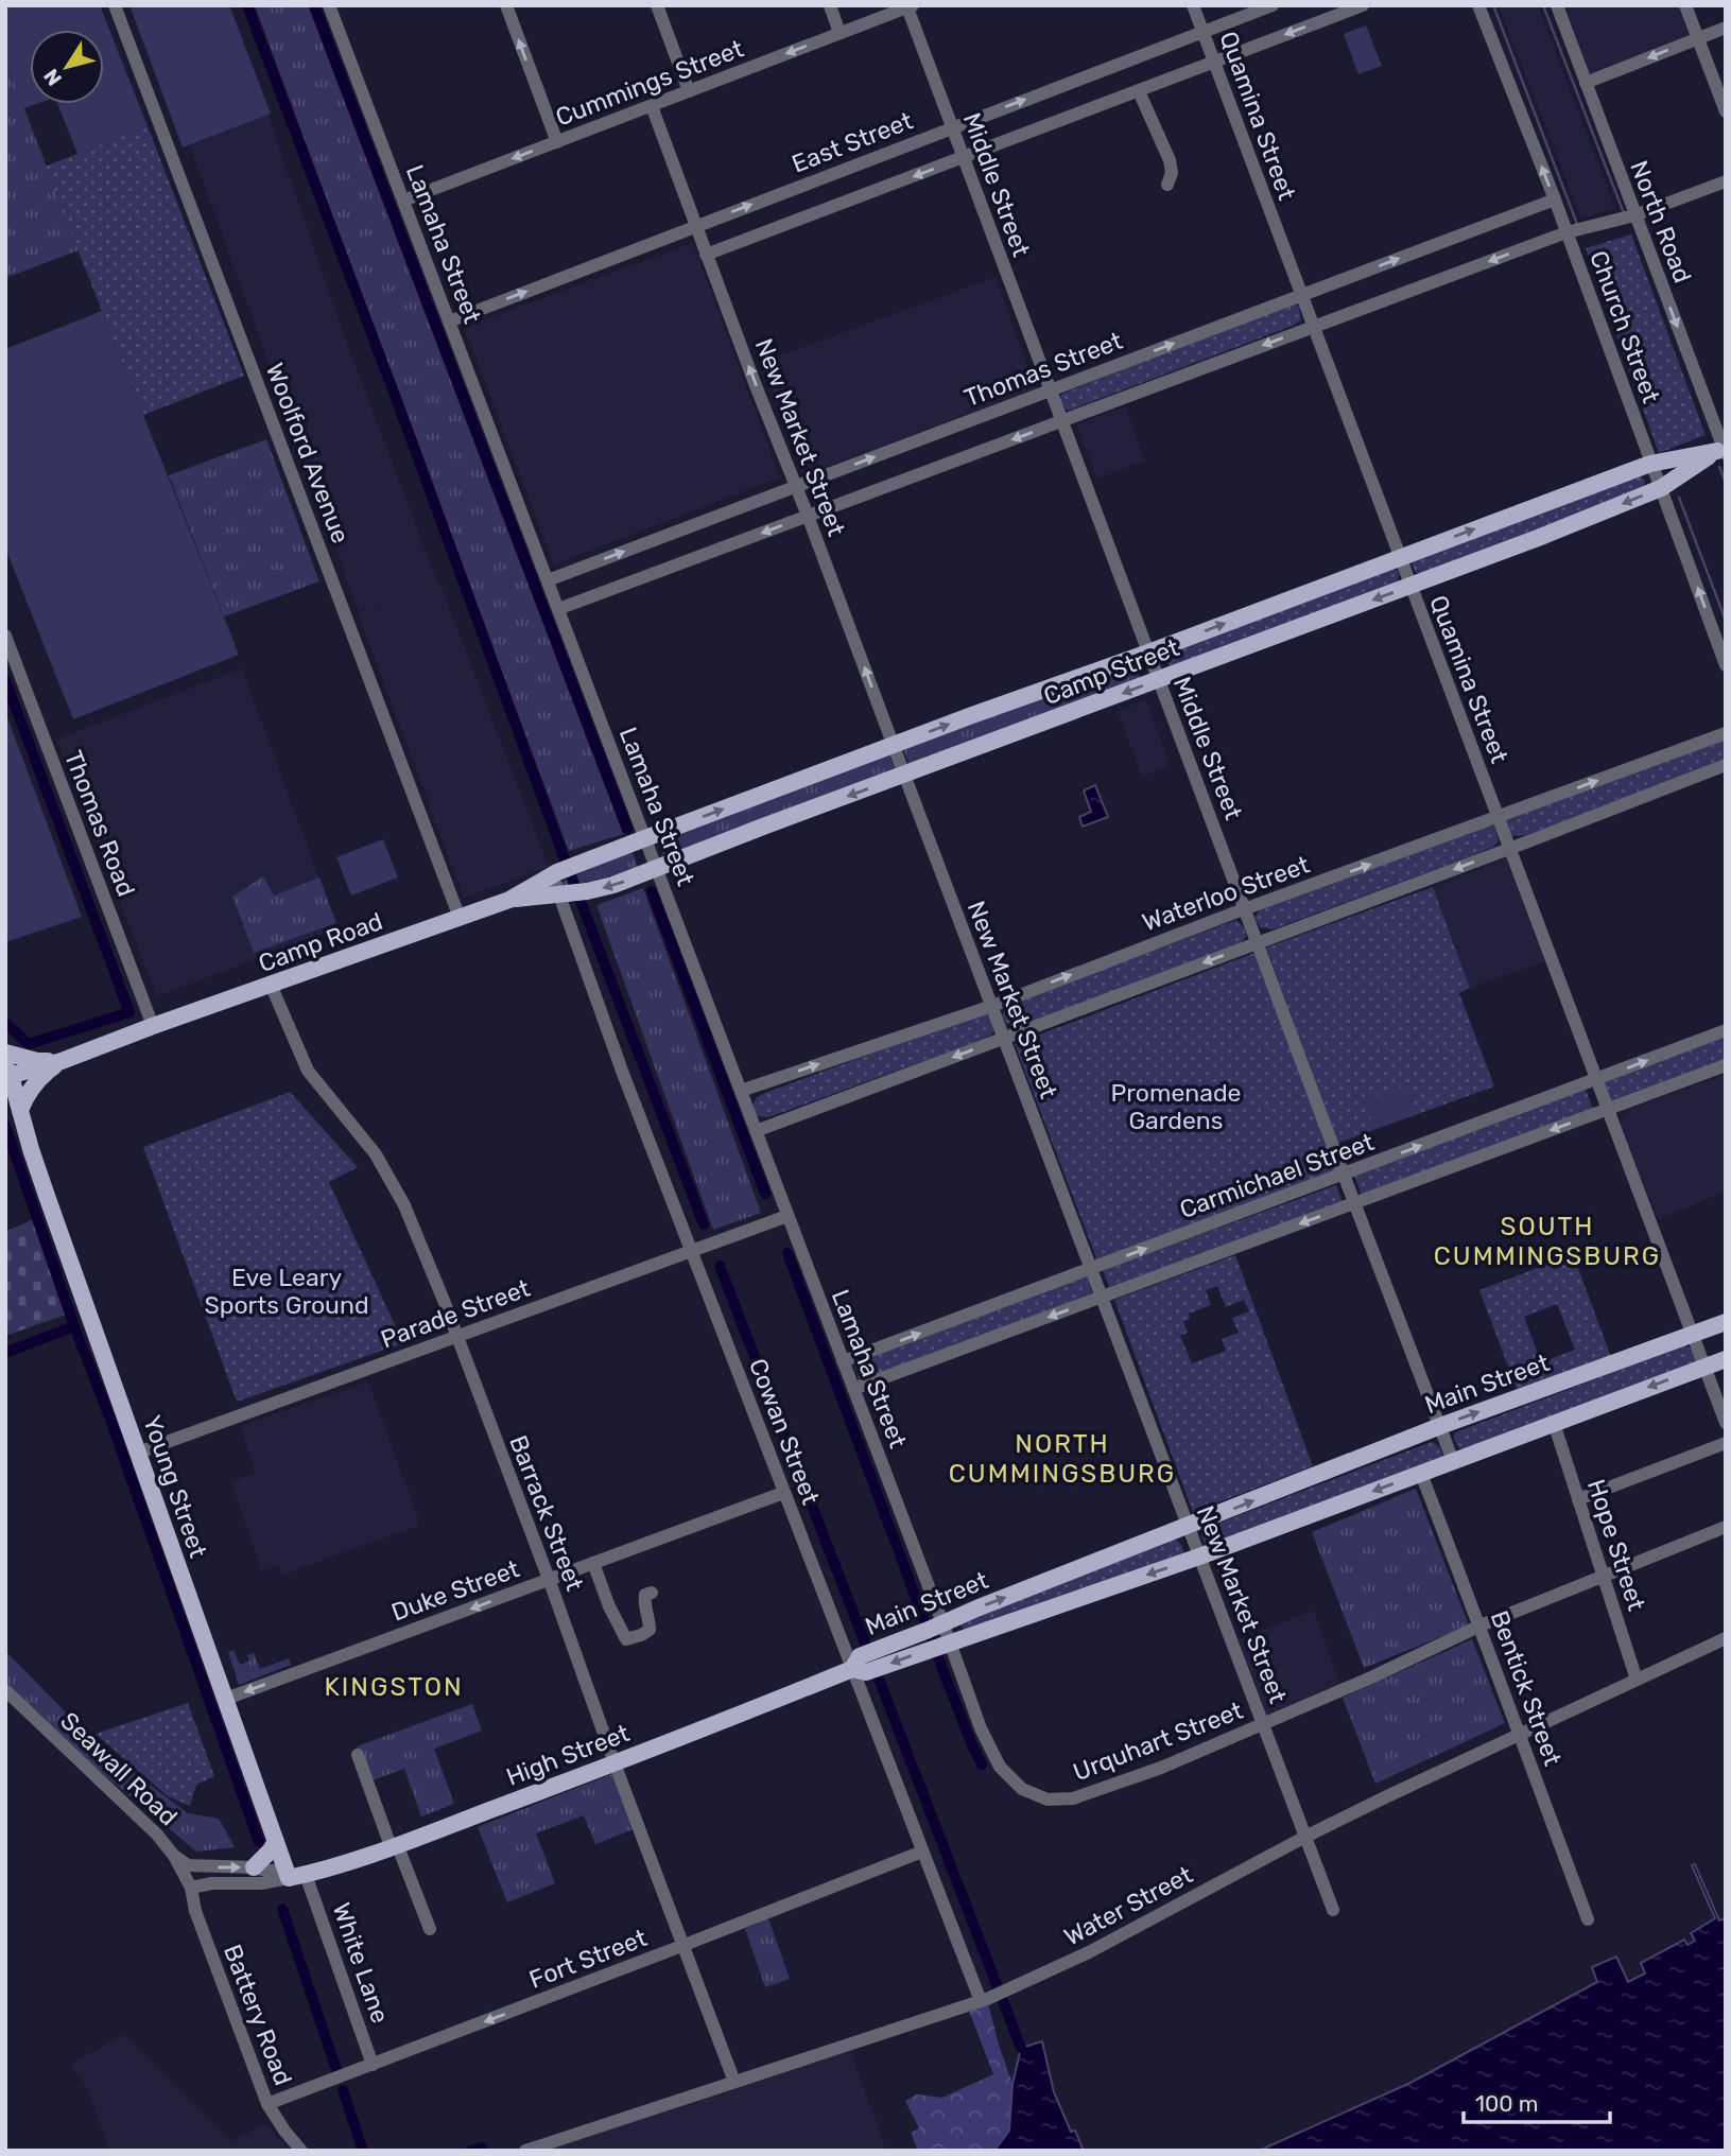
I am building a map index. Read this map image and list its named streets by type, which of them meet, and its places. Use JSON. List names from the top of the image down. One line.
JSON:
{"streets":{"main road":["Camp Street","Camp Road","Main Street","Young Street","High Street"],"street":["Cummings Street","Quamina Street","East Street","Middle Street","North Road","Lamaha Street","Church Street","Thomas Street","New Market Street","Woolford Avenue","Thomas Road","Waterloo Street","Carmichael Street","Parade Street","Cowan Street","Barrack Street","Hope Street","Duke Street","Bentick Street","Urquhart Street","Seawall Road","Water Street","Fort Street","White Lane","Battery Road"]},"crossings":[["Cummings Street","Middle Street"],["Cummings Street","Lamaha Street"],["Cummings Street","New Market Street"],["Quamina Street","East Street"],["Quamina Street","Thomas Street"],["Quamina Street","Camp Street"],["Quamina Street","Waterloo Street"],["Quamina Street","Carmichael Street"],["Quamina Street","Main Street"],["East Street","Middle Street"],["East Street","Lamaha Street"],["East Street","New Market Street"],["Middle Street","Thomas Street"],["Middle Street","Camp Street"],["Middle Street","Waterloo Street"],["Middle Street","Carmichael Street"],["Middle Street","Main Street"],["North Road","Camp Street"],["Lamaha Street","Thomas Street"],["Lamaha Street","Camp Street"],["Lamaha Street","Waterloo Street"],["Lamaha Street","Camp Road"],["Lamaha Street","Carmichael Street"],["Lamaha Street","Parade Street"],["Lamaha Street","Main Street"],["Lamaha Street","Urquhart Street"],["Church Street","Thomas Street"],["Church Street","Camp Street"],["Thomas Street","New Market Street"],["New Market Street","Camp Street"],["New Market Street","Waterloo Street"],["New Market Street","Carmichael Street"],["New Market Street","Main Street"],["New Market Street","Urquhart Street"],["New Market Street","Water Street"],["Woolford Avenue","Camp Road"],["Camp Street","Camp Road"],["Camp Street","Cowan Street"],["Thomas Road","Camp Road"],["Camp Road","Cowan Street"],["Camp Road","Young Street"],["Camp Road","Barrack Street"],["Parade Street","Cowan Street"],["Parade Street","Young Street"],["Parade Street","Barrack Street"],["Main Street","Cowan Street"],["Main Street","Hope Street"],["Main Street","Bentick Street"],["Main Street","Urquhart Street"],["Main Street","High Street"],["Cowan Street","Duke Street"],["Cowan Street","High Street"],["Cowan Street","Water Street"],["Cowan Street","Fort Street"],["Young Street","Duke Street"],["Young Street","High Street"],["Young Street","White Lane"],["Barrack Street","Duke Street"],["Barrack Street","High Street"],["Barrack Street","Water Street"],["Barrack Street","Fort Street"],["Hope Street","Urquhart Street"],["Hope Street","Water Street"],["Bentick Street","Urquhart Street"],["Bentick Street","Water Street"],["High Street","Seawall Road"],["High Street","White Lane"],["High Street","Battery Road"],["Seawall Road","Battery Road"],["Fort Street","White Lane"],["Fort Street","Battery Road"]],"one_way":["Cummings Street","North Road","Church Street","Duke Street","Fort Street"],"districts":["SOUTH CUMMINGSBURG","NORTH CUMMINGSBURG","KINGSTON"],"parks":["Promenade Gardens","Eve Leary Sports Ground"],"scale_bar":"100 m","north":"bottom left"}
